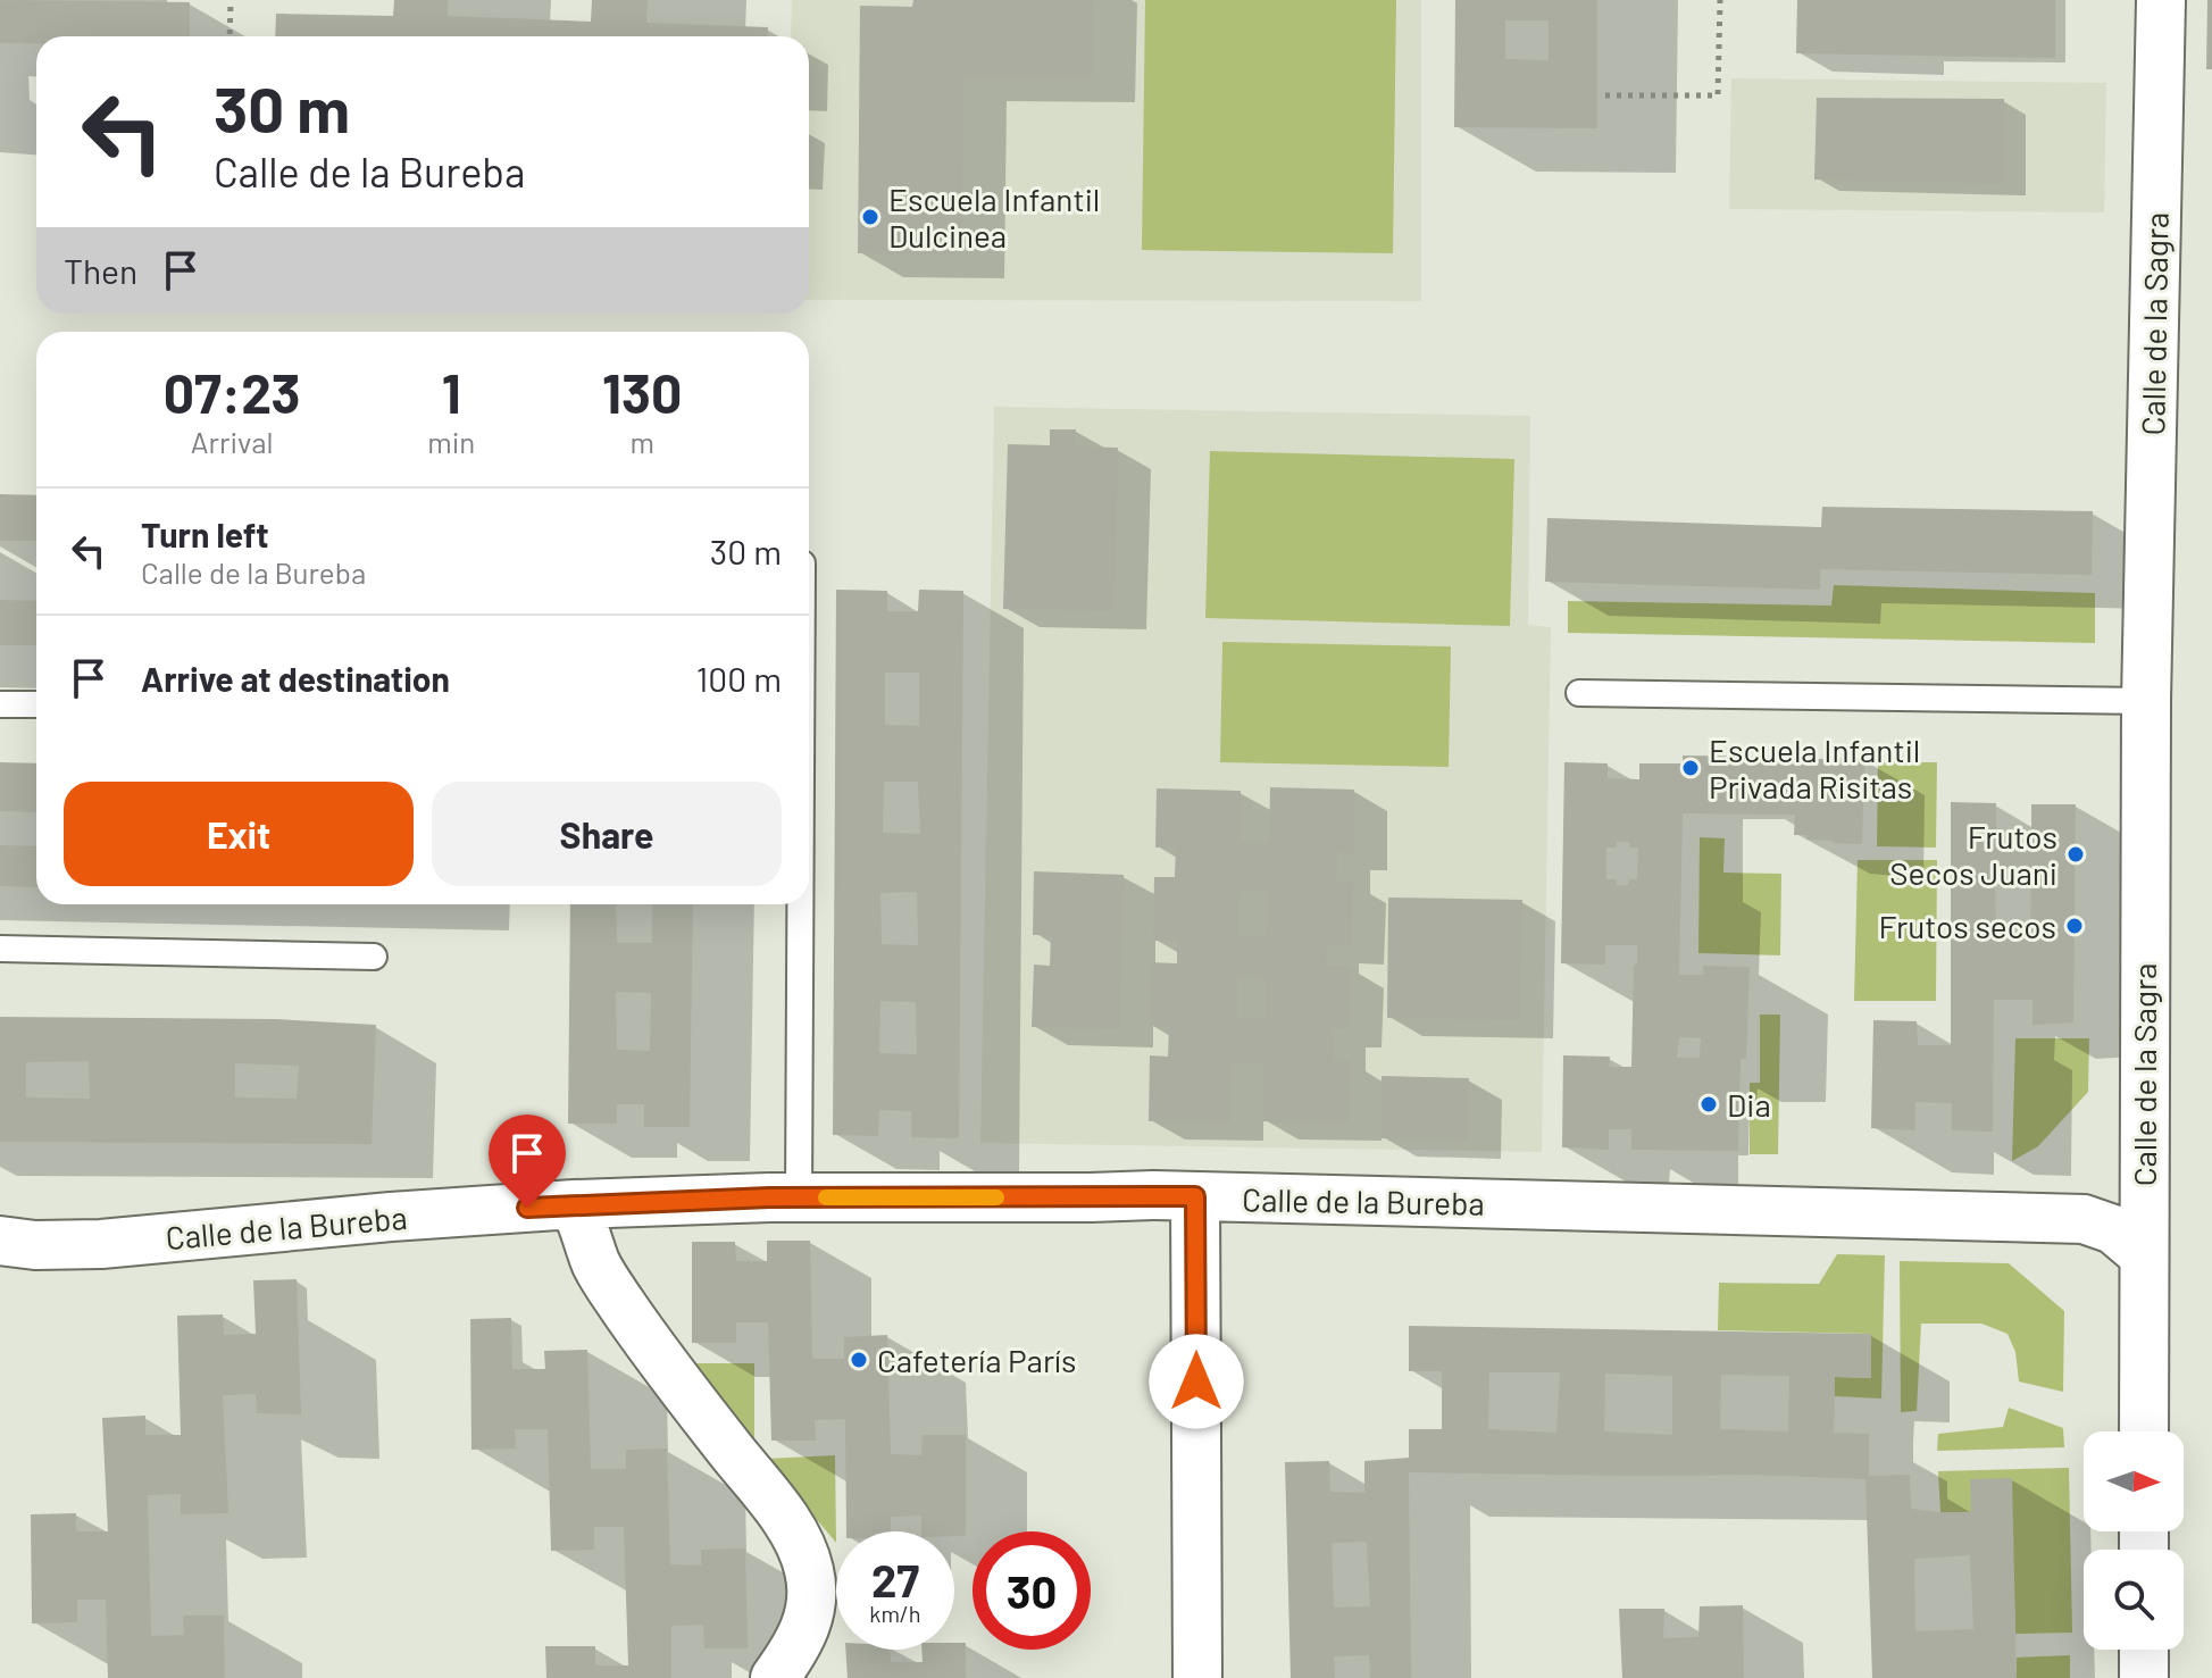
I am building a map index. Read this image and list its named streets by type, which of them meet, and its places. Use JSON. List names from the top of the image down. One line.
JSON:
{"streets":{"street":["Calle de la Sagra","Calle de la Bureba"]},"crossings":[["Calle de la Sagra","Calle de la Bureba"]],"places":["Escuela Infantil Dulcinea","Escuela Infantil Privada Risitas","Frutos Secos Juani","Frutos secos","Dia","Cafetería París"],"north":"right","page":{"turn":["30 m","Calle de la Bureba"],"then":"Then","eta":["07:23","Arrival","1","min","130","m"],"list":[{"name":"Turn left","note":"Calle de la Bureba","value":"30 m"},{"name":"Arrive at destination","value":"100 m"}],"buttons":["Exit","Share"],"speed":"27 km/h","limit":"30"}}
